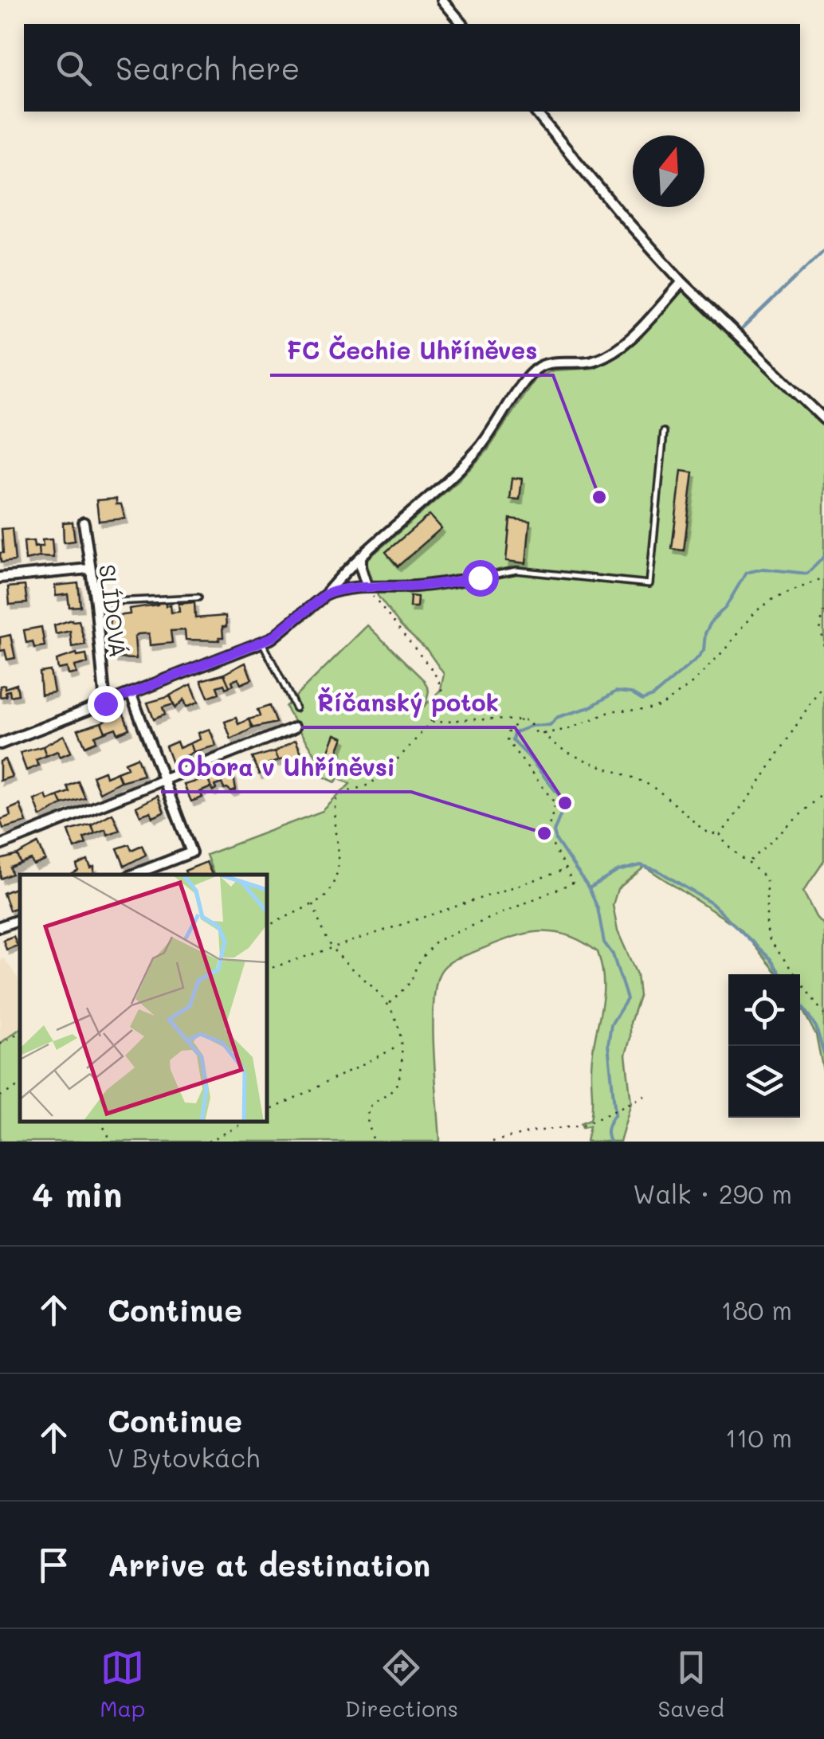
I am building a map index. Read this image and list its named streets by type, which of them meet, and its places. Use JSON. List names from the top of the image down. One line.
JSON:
{"streets":{"street":["SLÍDOVÁ"]},"places":["FC Čechie Uhříněves","Říčanský potok","Obora v Uhříněvsi"],"north":"top","page":{"search":"Search here","heading":["4 min","Walk · 290 m"],"list":[["Continue","180 m"],["Continue","V Bytovkách","110 m"],"Arrive at destination"],"nav":["Map","Directions","Saved"]}}
